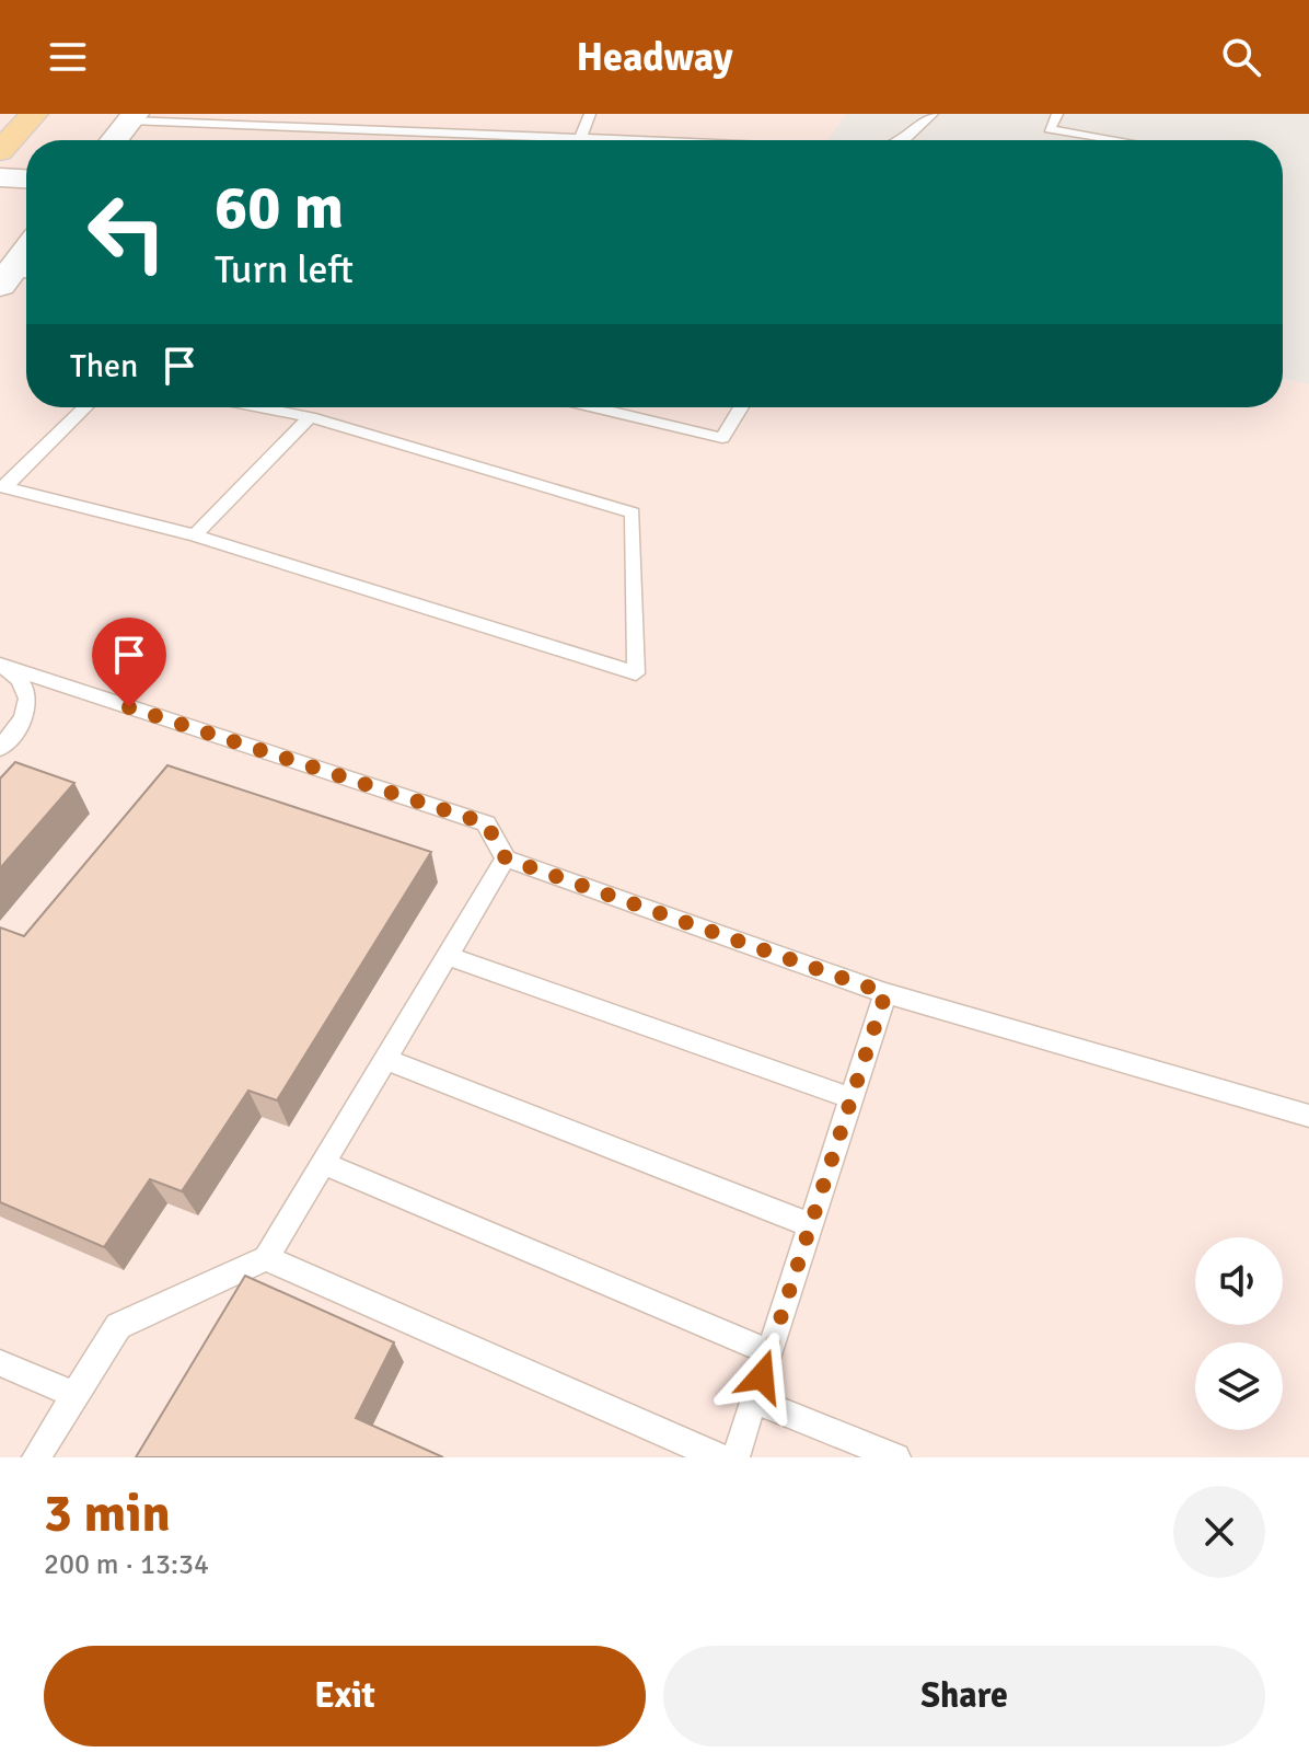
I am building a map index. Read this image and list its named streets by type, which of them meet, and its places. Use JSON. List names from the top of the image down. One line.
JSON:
{"page":{"header":"Headway","turn":["60 m","Turn left"],"then":"Then","heading":["3 min","200 m · 13:34"],"buttons":["Exit","Share"]}}
